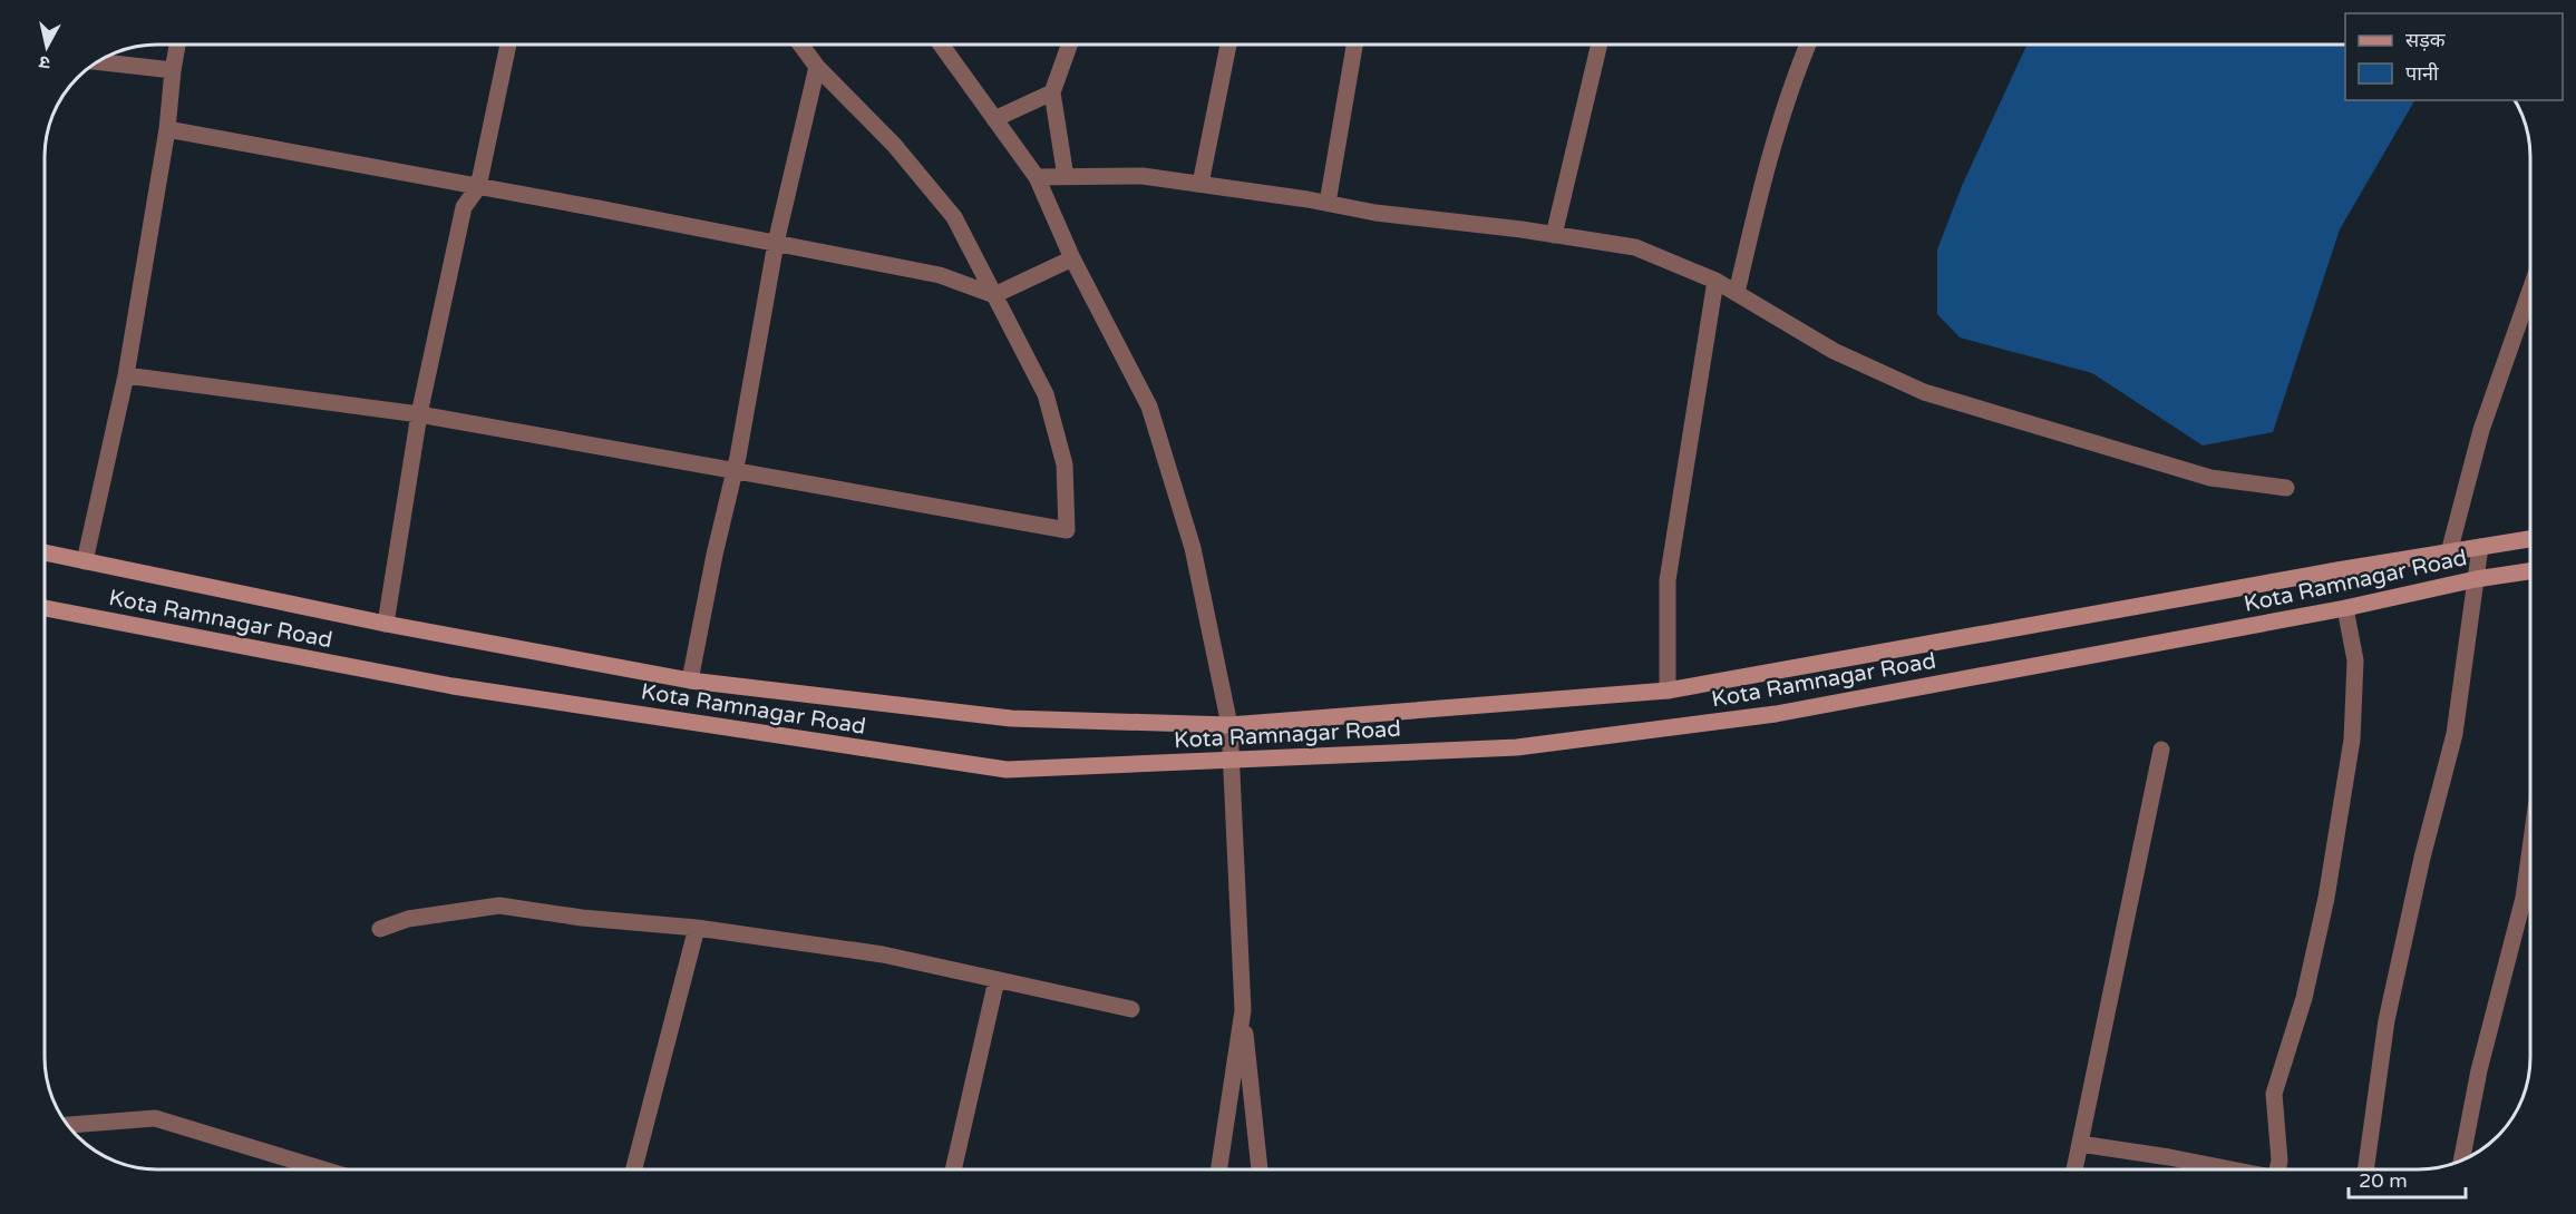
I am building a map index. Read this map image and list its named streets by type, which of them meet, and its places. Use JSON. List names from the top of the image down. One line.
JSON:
{"streets":{"street":["Kota Ramnagar Road"]},"legend":["सड़क","पानी"],"scale_bar":"20 m","north":"bottom"}
